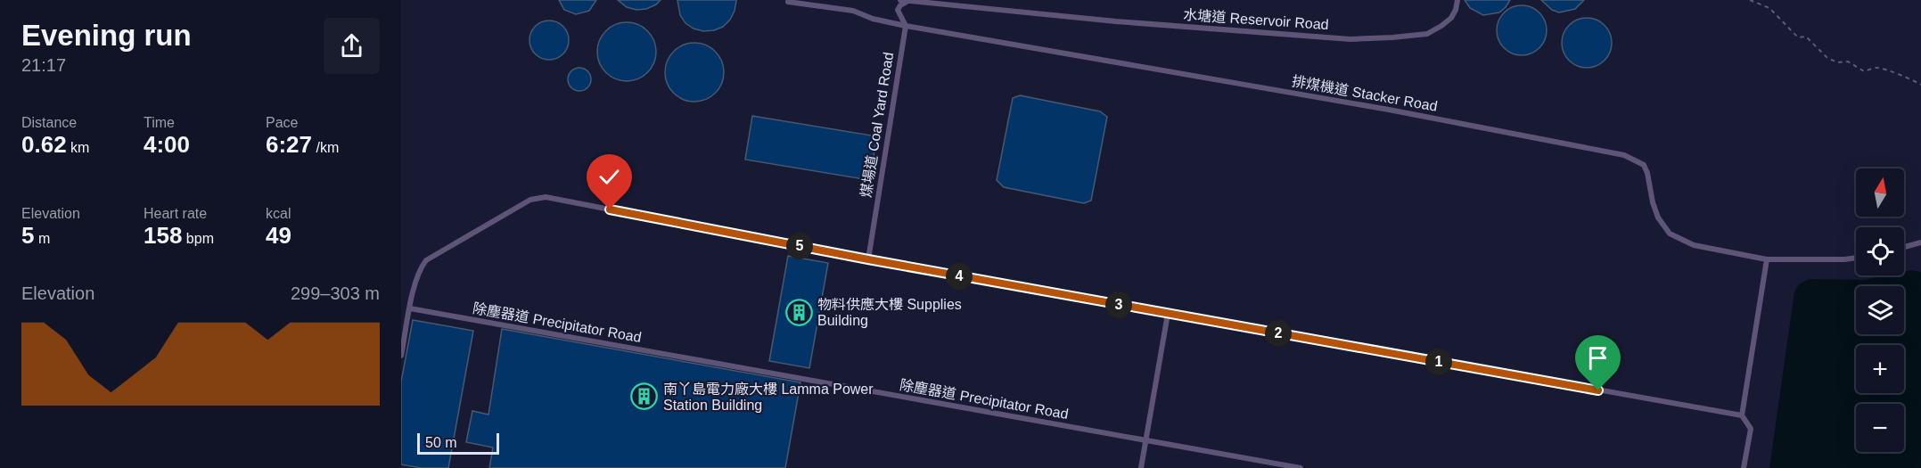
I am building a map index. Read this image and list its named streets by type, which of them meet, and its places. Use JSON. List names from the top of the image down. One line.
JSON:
{"streets":{"lane":["水塘道 Reservoir Road","排煤機道 Stacker Road","煤場道 Coal Yard Road","除塵器道 Precipitator Road"]},"crossings":[["水塘道 Reservoir Road","煤場道 Coal Yard Road"],["排煤機道 Stacker Road","煤場道 Coal Yard Road"]],"places":{"building":["物料供應大樓 Supplies Building","南丫島電力廠大樓 Lamma Power Station Building"]},"scale_bar":"50 m","north":"top","page":{"heading":["Evening run","21:17"],"stats":[["Distance","0.62 km"],["Time","4:00"],["Pace","6:27 /km"],["Elevation","5 m"],["Heart rate","158 bpm"],["kcal","49"]],"map_buttons":["+","−"],"pins":["5","4","3","2","1"],"chart":["Elevation","299–303 m"],"scale":"50 m"}}
